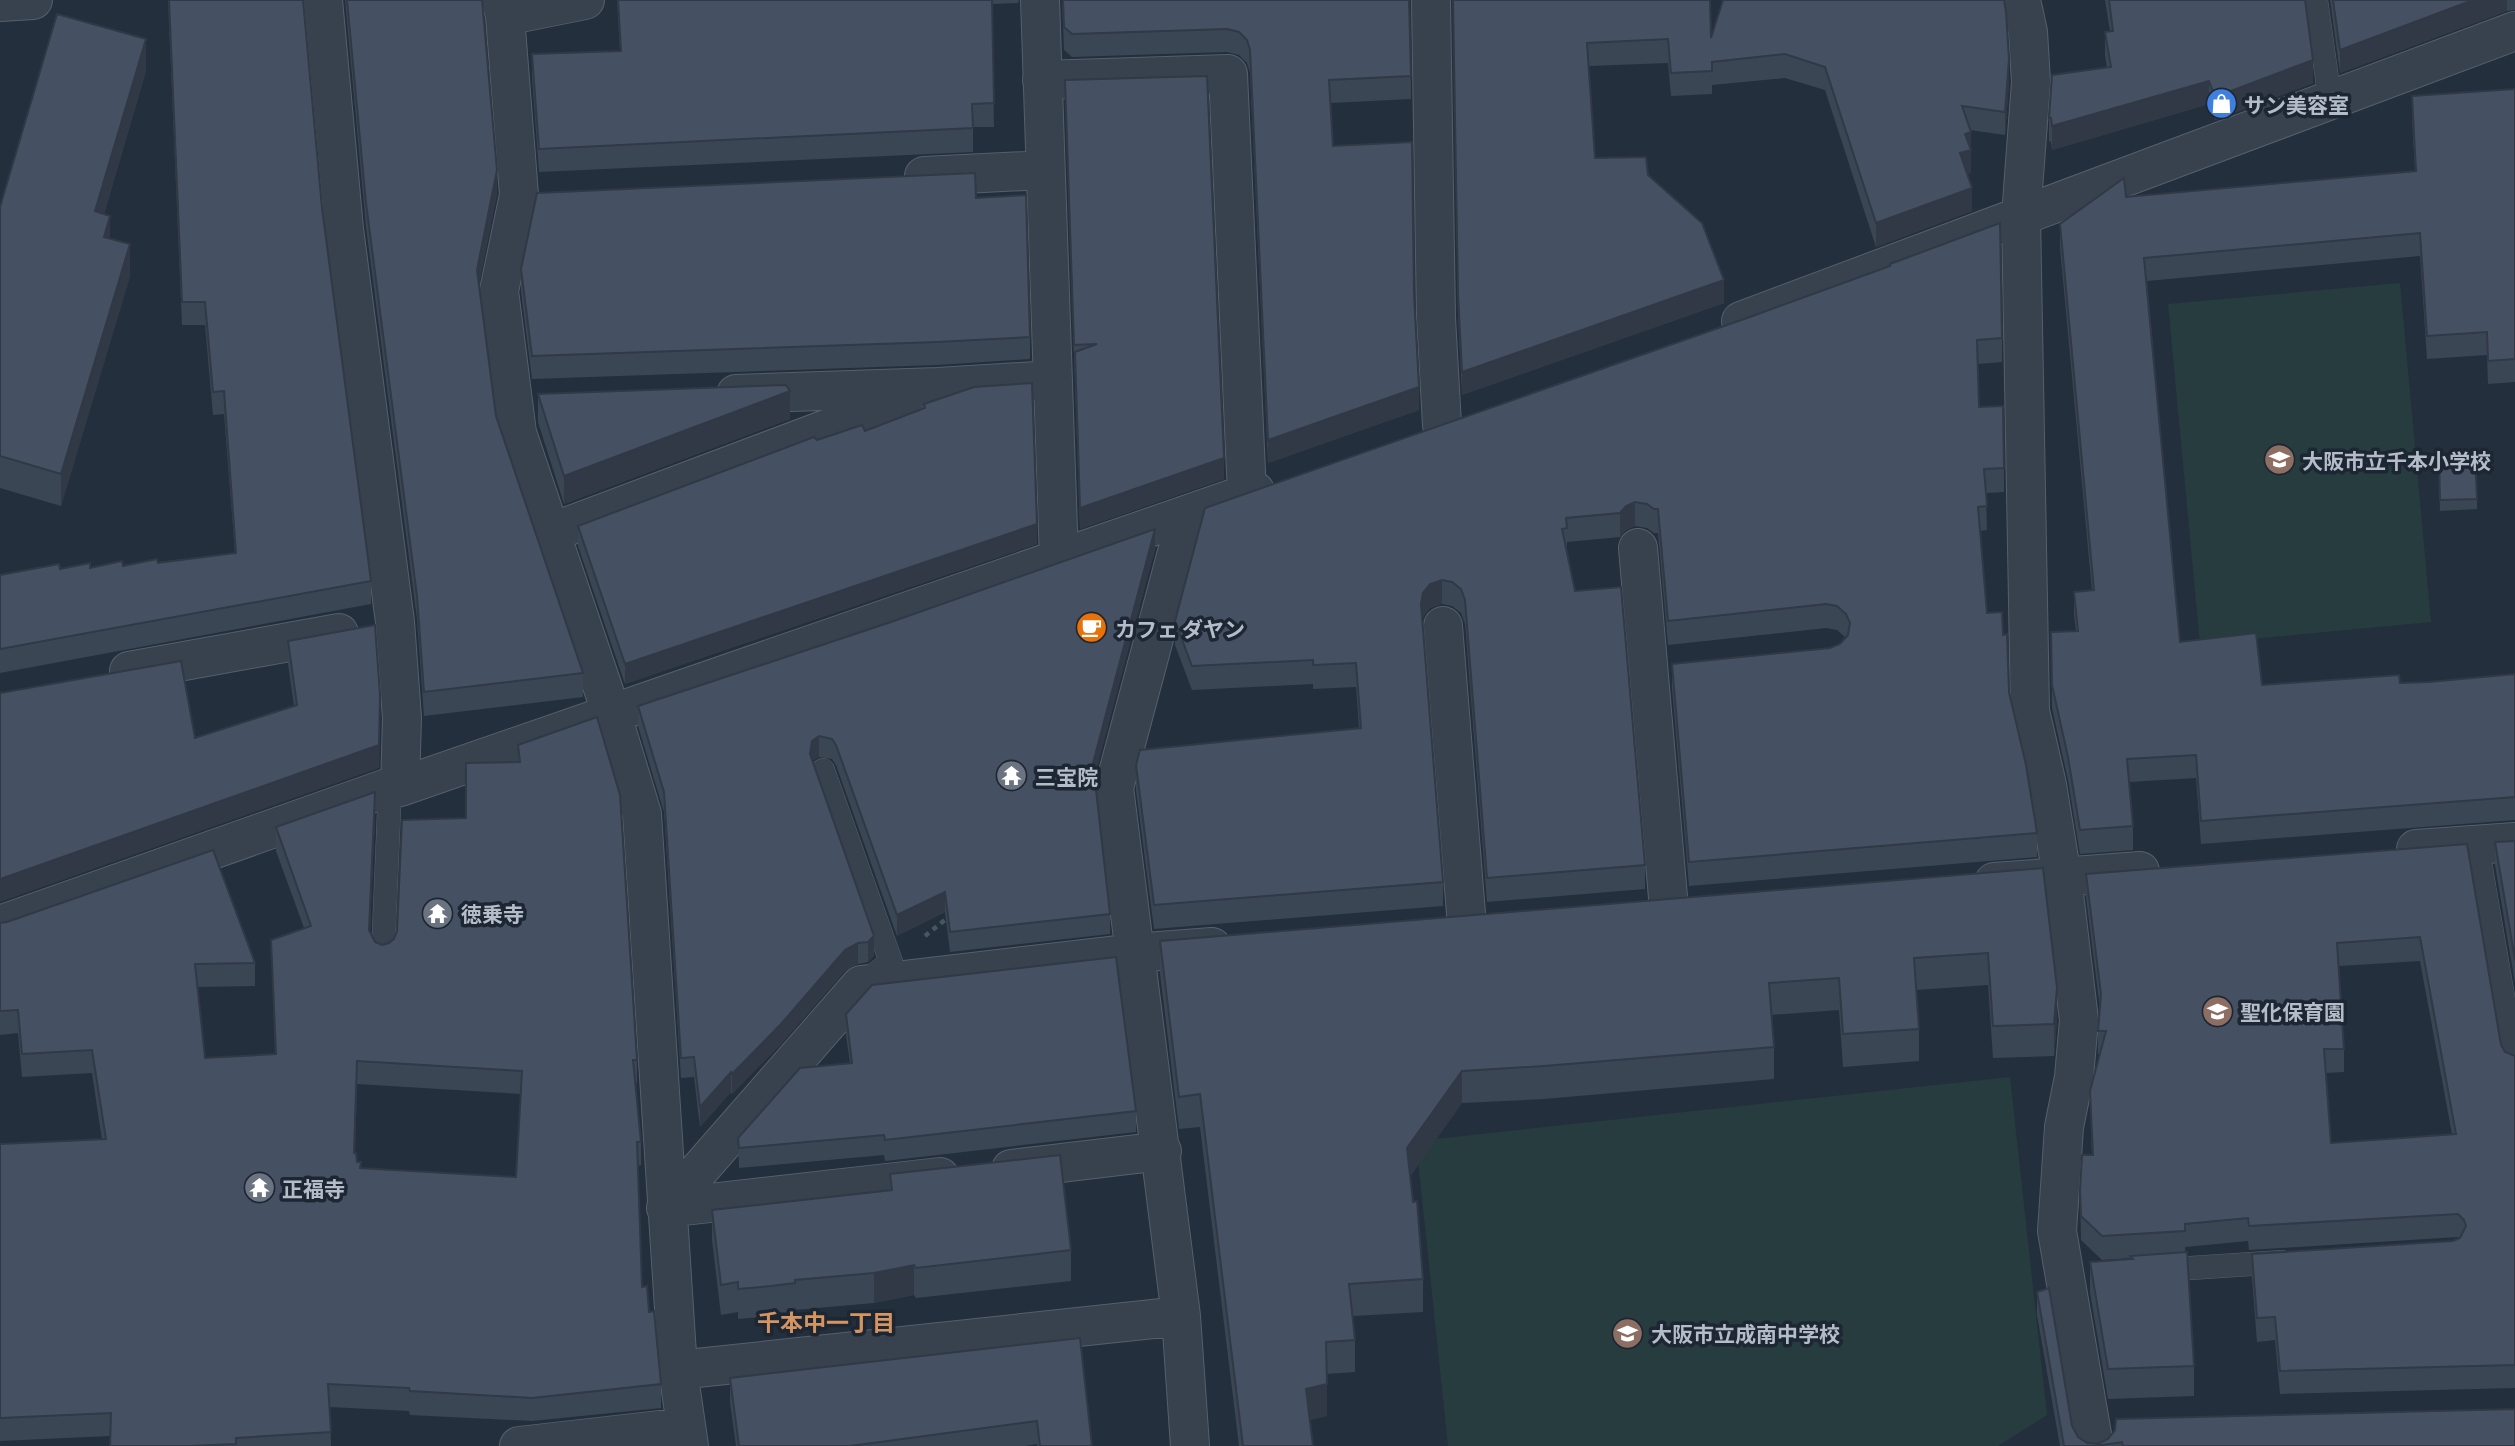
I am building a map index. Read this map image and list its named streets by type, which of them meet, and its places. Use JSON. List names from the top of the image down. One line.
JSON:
{"districts":["千本中一丁目"],"places":{"shop":["サン美容室"],"school or university":["大阪市立千本小学校","聖化保育園","大阪市立成南中学校"],"cafe":["カフェ ダヤン"],"temple":["三宝院","徳乗寺","正福寺"]}}
